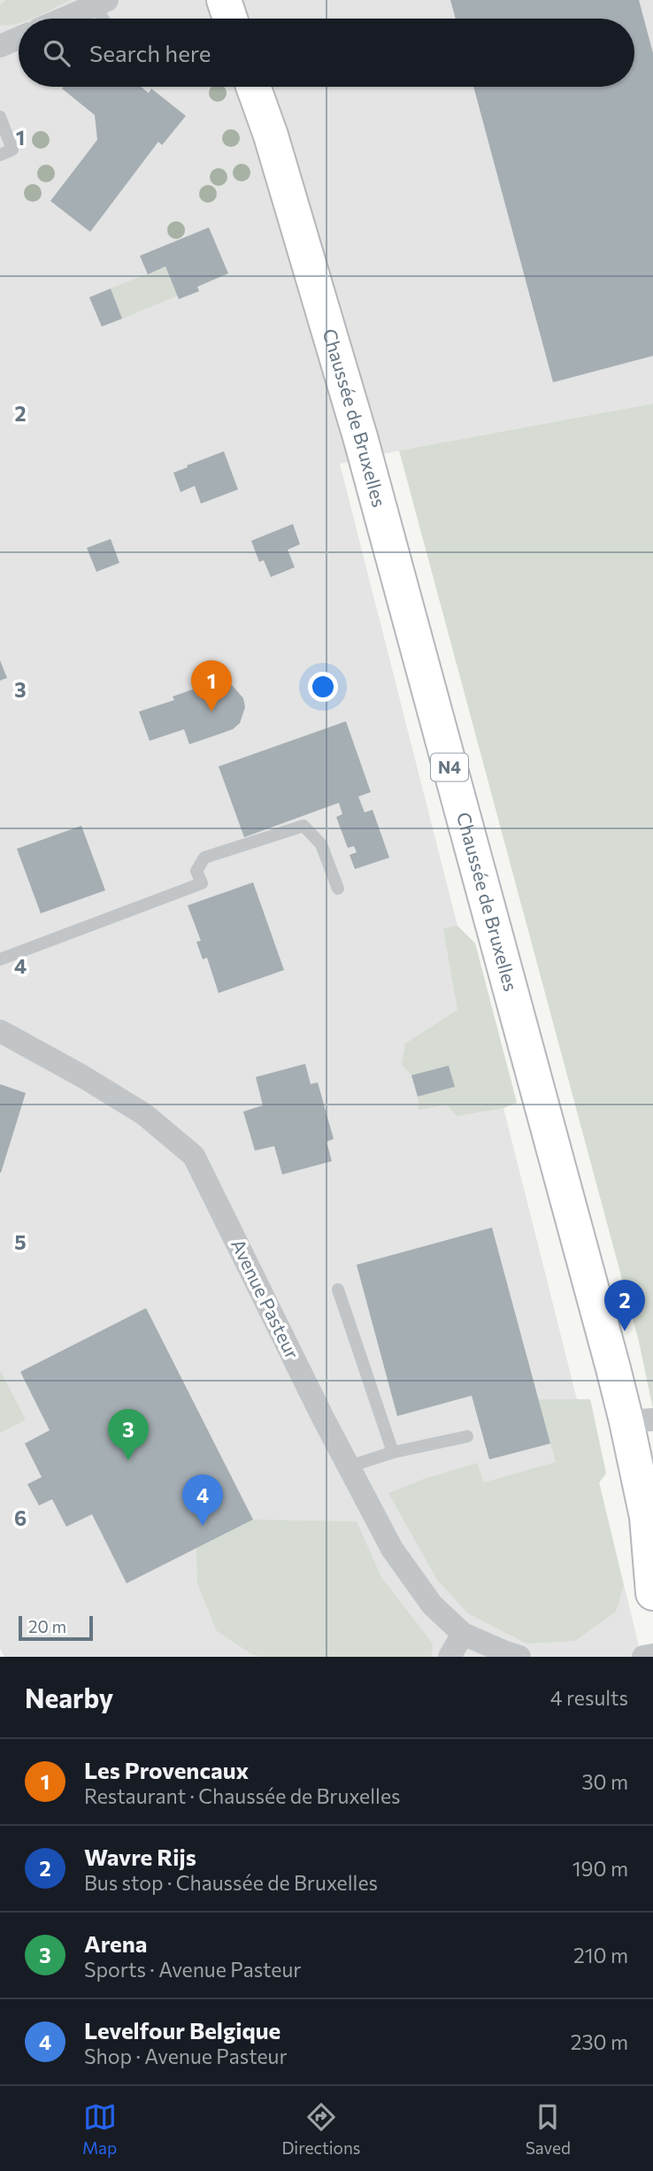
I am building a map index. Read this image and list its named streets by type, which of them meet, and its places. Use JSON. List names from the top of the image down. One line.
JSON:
{"streets":{"main road":["Chaussée de Bruxelles","N4"],"street":["Avenue Pasteur"]},"scale_bar":"20 m","page":{"search":"Search here","pins":["1","2","3","4"],"scale":"20 m","heading":["Nearby","4 results"],"list":[{"mark":"1","name":"Les Provencaux","note":"Restaurant · Chaussée de Bruxelles","value":"30 m"},{"mark":"2","name":"Wavre Rijs","note":"Bus stop · Chaussée de Bruxelles","value":"190 m"},{"mark":"3","name":"Arena","note":"Sports · Avenue Pasteur","value":"210 m"},{"mark":"4","name":"Levelfour Belgique","note":"Shop · Avenue Pasteur","value":"230 m"}],"nav":["Map","Directions","Saved"]},"grid":{"rows":["1","2","3","4","5","6"]}}
